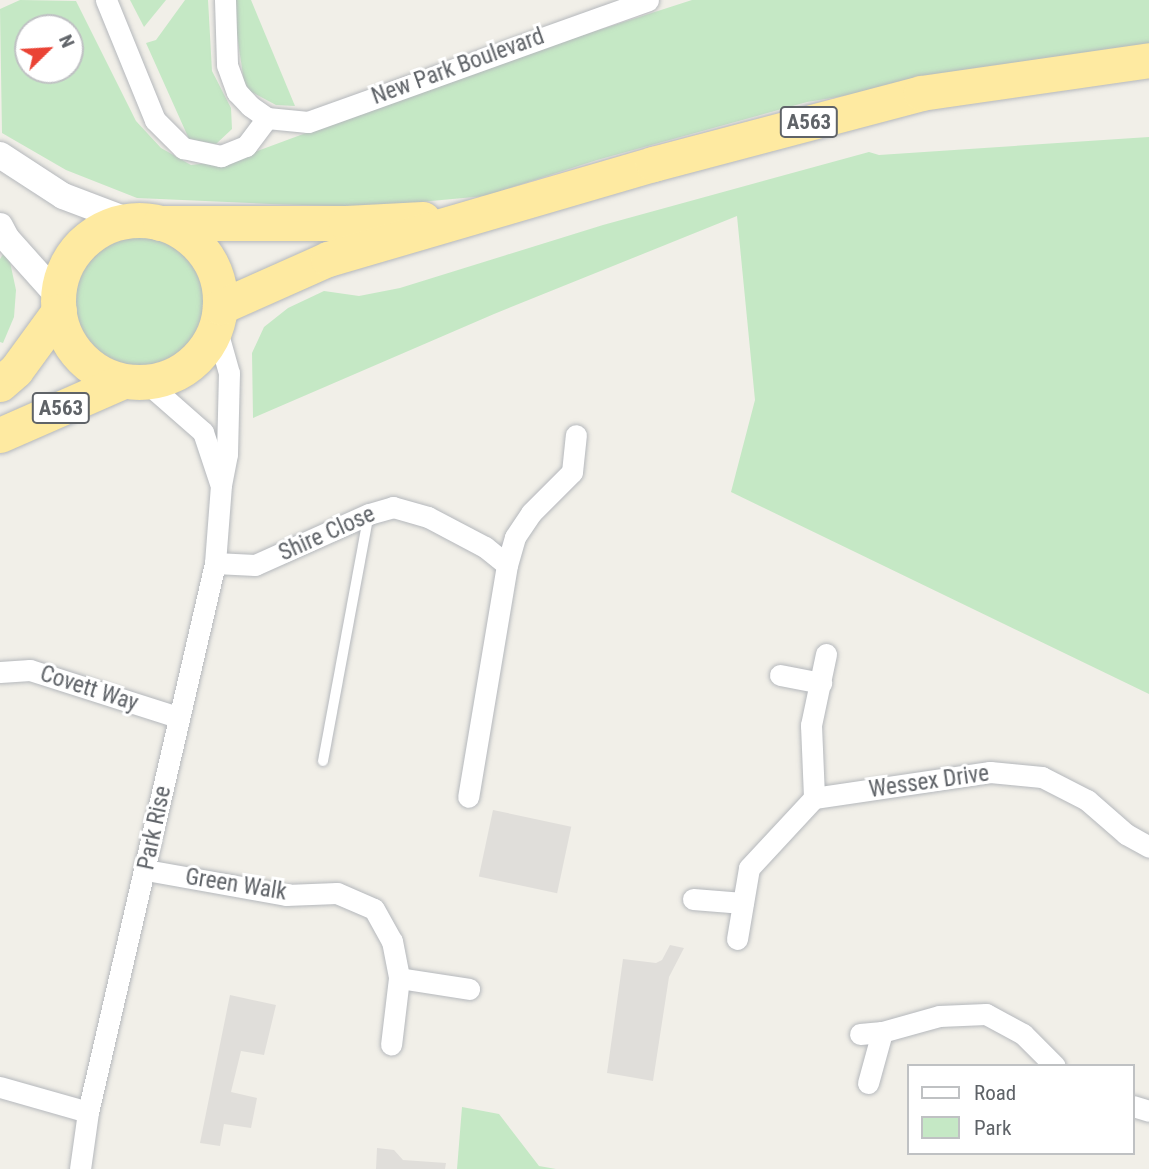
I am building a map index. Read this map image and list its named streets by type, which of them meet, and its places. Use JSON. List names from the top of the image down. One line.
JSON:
{"streets":{"highway":["A563"],"street":["New Park Boulevard","Shire Close","Covett Way","Wessex Drive","Park Rise","Green Walk"]},"crossings":[["A563","Park Rise"],["Shire Close","Park Rise"],["Covett Way","Park Rise"],["Park Rise","Green Walk"]],"legend":["Road","Park"],"north":"top right"}
